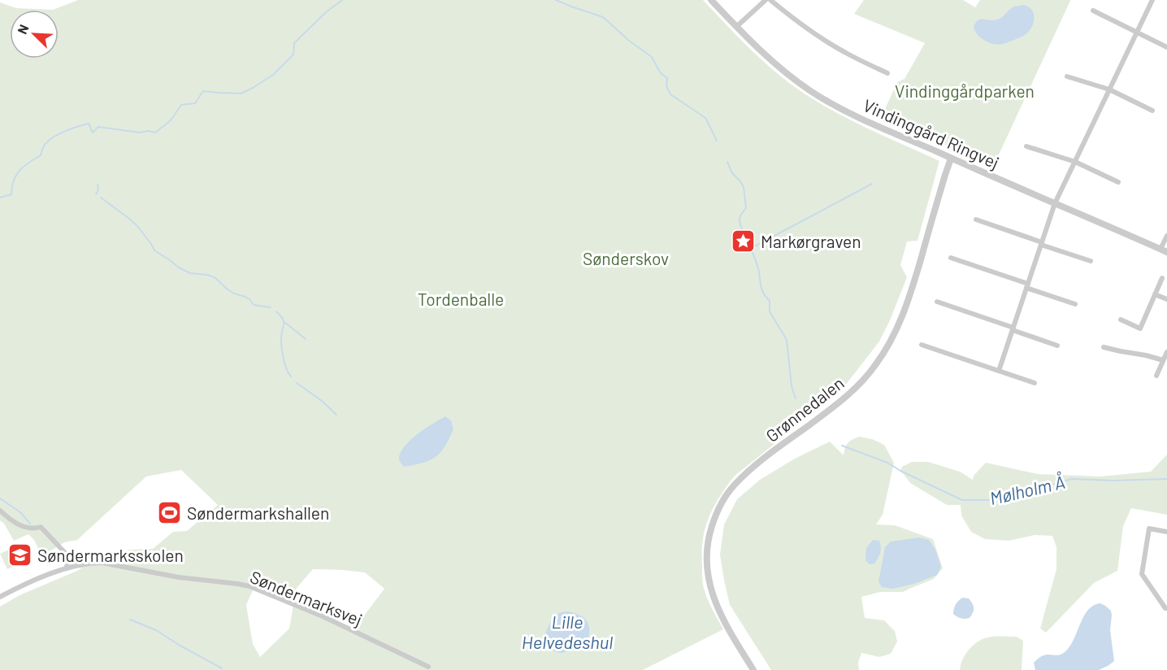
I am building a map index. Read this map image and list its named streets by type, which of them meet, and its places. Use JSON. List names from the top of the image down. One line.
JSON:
{"streets":{"street":["Vindinggård Ringvej","Grønnedalen","Søndermarksvej"]},"crossings":[["Vindinggård Ringvej","Grønnedalen"]],"water":["Mølholm Å","Lille Helvedeshul"],"parks":["Vindinggårdparken","Sønderskov","Tordenballe"],"places":{"place":["Markørgraven"],"sports":["Søndermarkshallen"],"school or university":["Søndermarksskolen"]},"north":"top left"}
